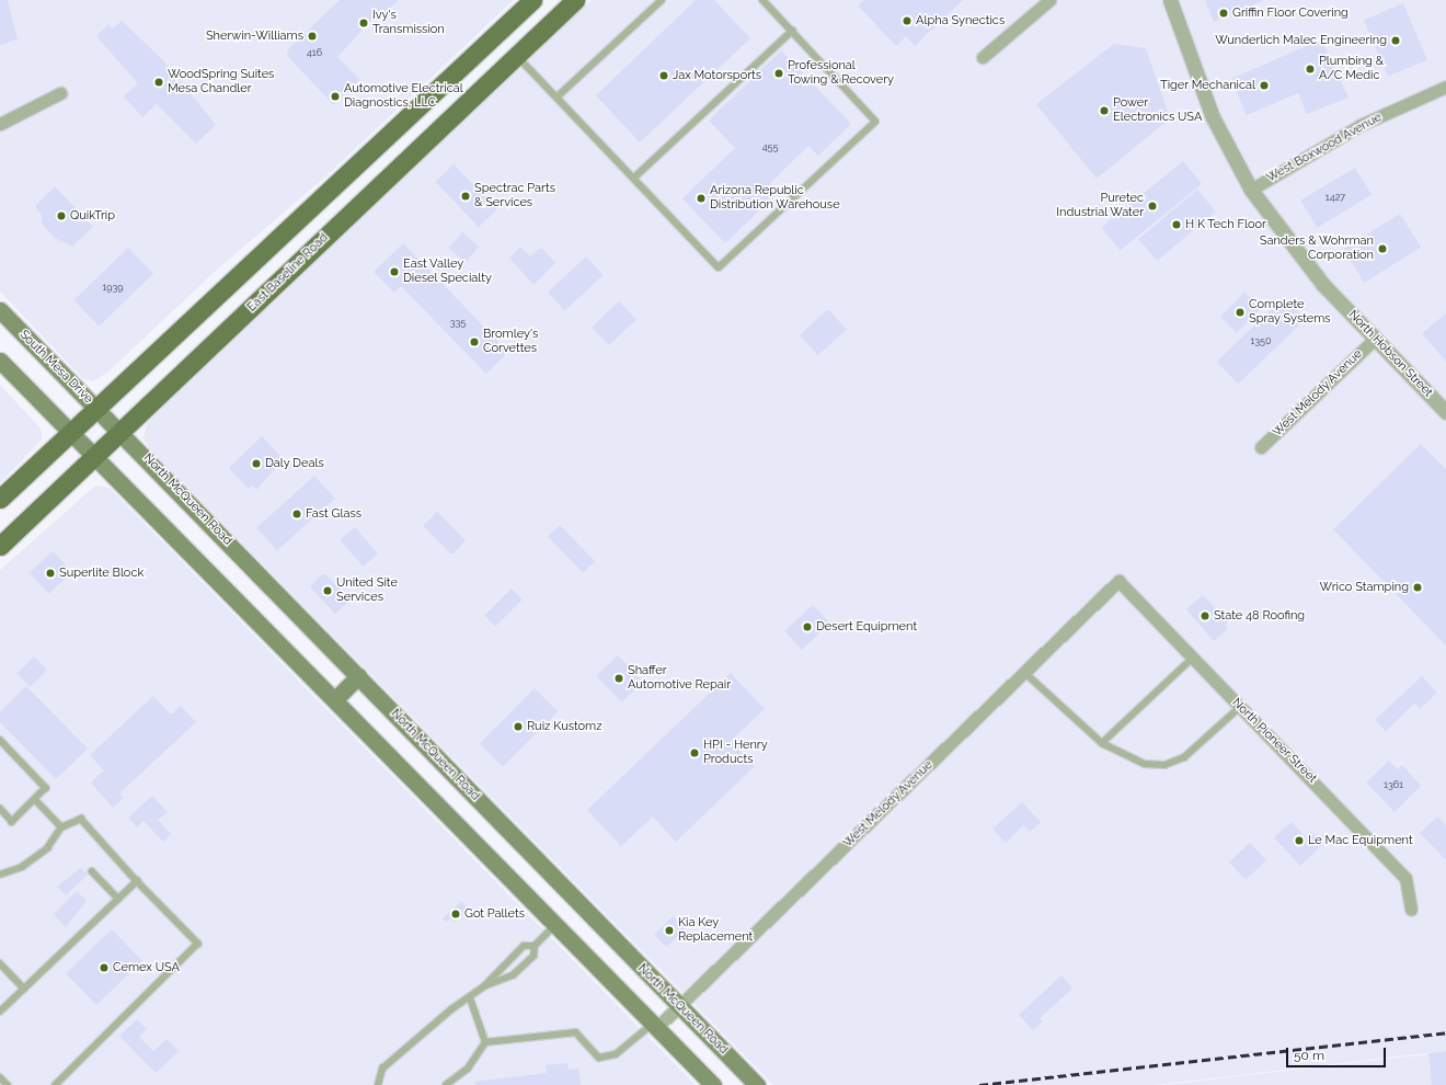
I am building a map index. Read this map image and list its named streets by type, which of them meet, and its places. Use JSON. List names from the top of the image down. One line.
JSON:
{"streets":{"main road":["East Baseline Road","South Mesa Drive","North McQueen Road"],"street":["West Boxwood Avenue","North Hobson Street","West Melody Avenue","North Pioneer Street"]},"crossings":[["West Boxwood Avenue","North Hobson Street"],["East Baseline Road","South Mesa Drive"],["East Baseline Road","North McQueen Road"],["North Hobson Street","West Melody Avenue"],["South Mesa Drive","North McQueen Road"],["West Melody Avenue","North McQueen Road"],["West Melody Avenue","North Pioneer Street"]],"places":["Griffin Floor Covering","Alpha Synectics","Ivy's Transmission","Sherwin-Williams","Wunderlich Malec Engineering","Plumbing & A/C Medic","Professional Towing & Recovery","Jax Motorsports","WoodSpring Suites Mesa Chandler","Tiger Mechanical","Automotive Electrical Diagnostics, LLC","Power Electronics USA","Spectrac Parts & Services","Arizona Republic Distribution Warehouse","Puretec Industrial Water","QuikTrip","H K Tech Floor","Sanders & Wohrman Corporation","East Valley Diesel Specialty","Complete Spray Systems","Bromley's Corvettes","Daly Deals","Fast Glass","Superlite Block","Wrico Stamping","United Site Services","State 48 Roofing","Desert Equipment","Shaffer Automotive Repair","Ruiz Kustomz","HPI - Henry Products","Le Mac Equipment","Got Pallets","Kia Key Replacement","Cemex USA"],"house_numbers":["416","455","1427","1939","335","1350","1361"],"scale_bar":"50 m"}
